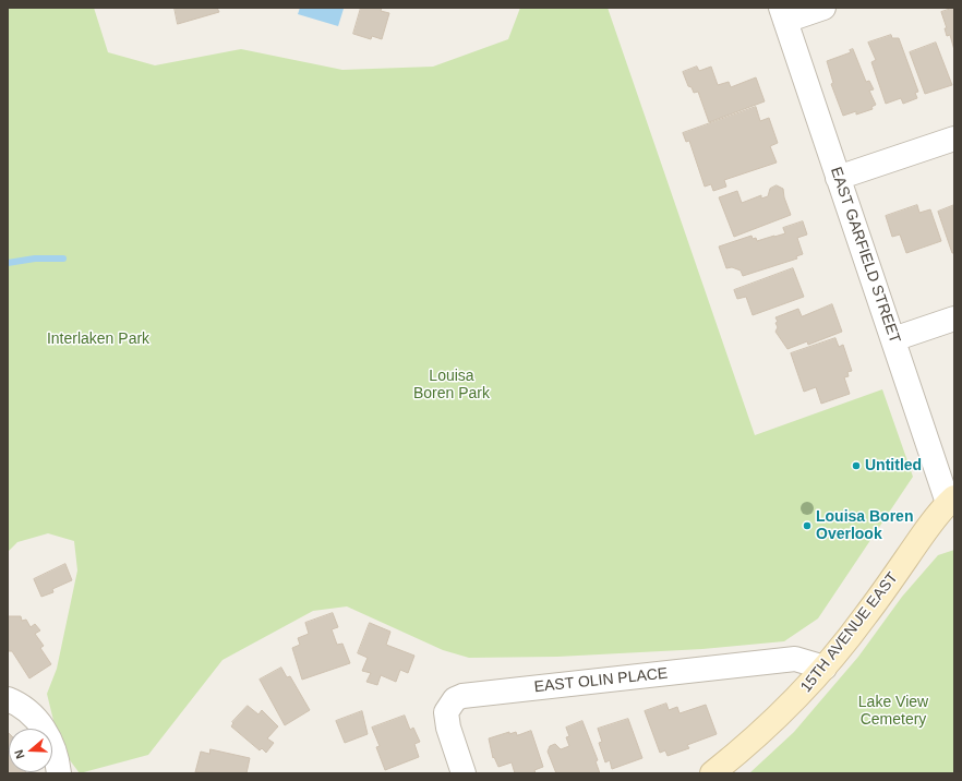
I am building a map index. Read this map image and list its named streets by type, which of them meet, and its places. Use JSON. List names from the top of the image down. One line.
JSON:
{"streets":{"street":["EAST GARFIELD STREET","15TH AVENUE EAST","EAST OLIN PLACE"]},"crossings":[["EAST GARFIELD STREET","15TH AVENUE EAST"],["15TH AVENUE EAST","EAST OLIN PLACE"]],"parks":["Interlaken Park","Louisa Boren Park","Lake View Cemetery"],"places":["Untitled","Louisa Boren Overlook"],"north":"left"}
